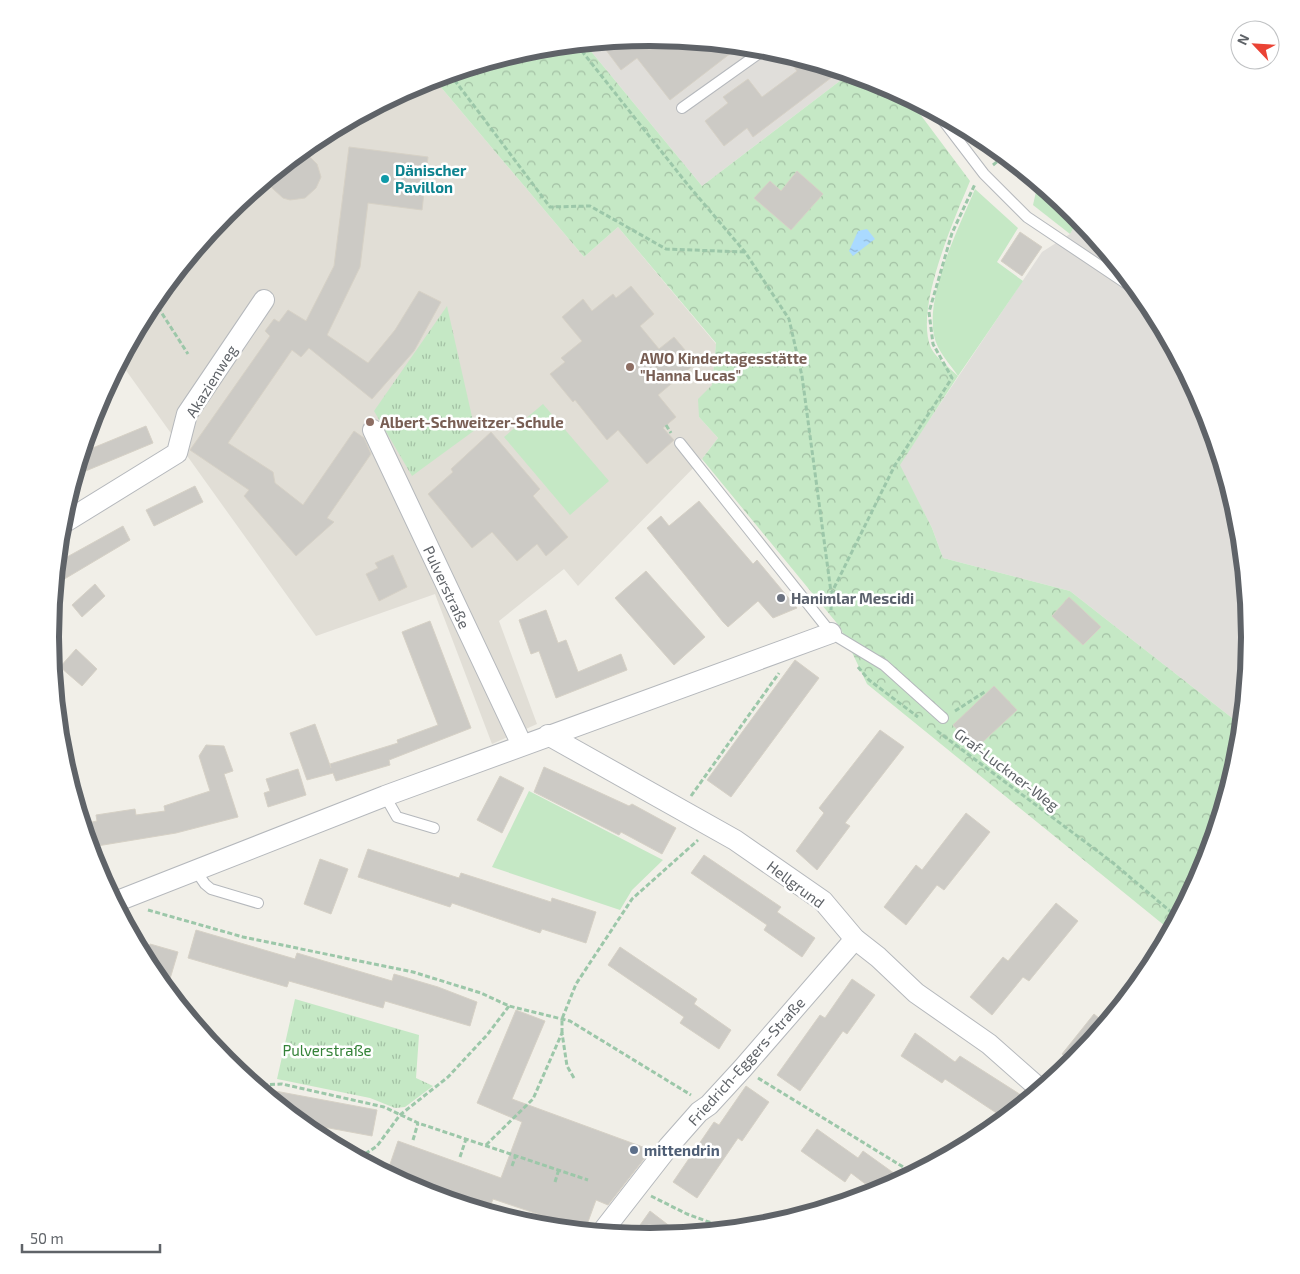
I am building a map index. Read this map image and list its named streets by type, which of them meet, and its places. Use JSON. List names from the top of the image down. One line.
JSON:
{"streets":{"street":["Akazienweg","Pulverstraße","Hellgrund","Friedrich-Eggers-Straße"],"path":["Graf-Luckner-Weg"]},"crossings":[["Hellgrund","Friedrich-Eggers-Straße"]],"parks":["Pulverstraße"],"places":["Dänischer Pavillon","AWO Kindertagesstätte \"Hanna Lucas\"","Albert-Schweitzer-Schule","Hanimlar Mescidi","mittendrin"],"scale_bar":"50 m","north":"top left"}
